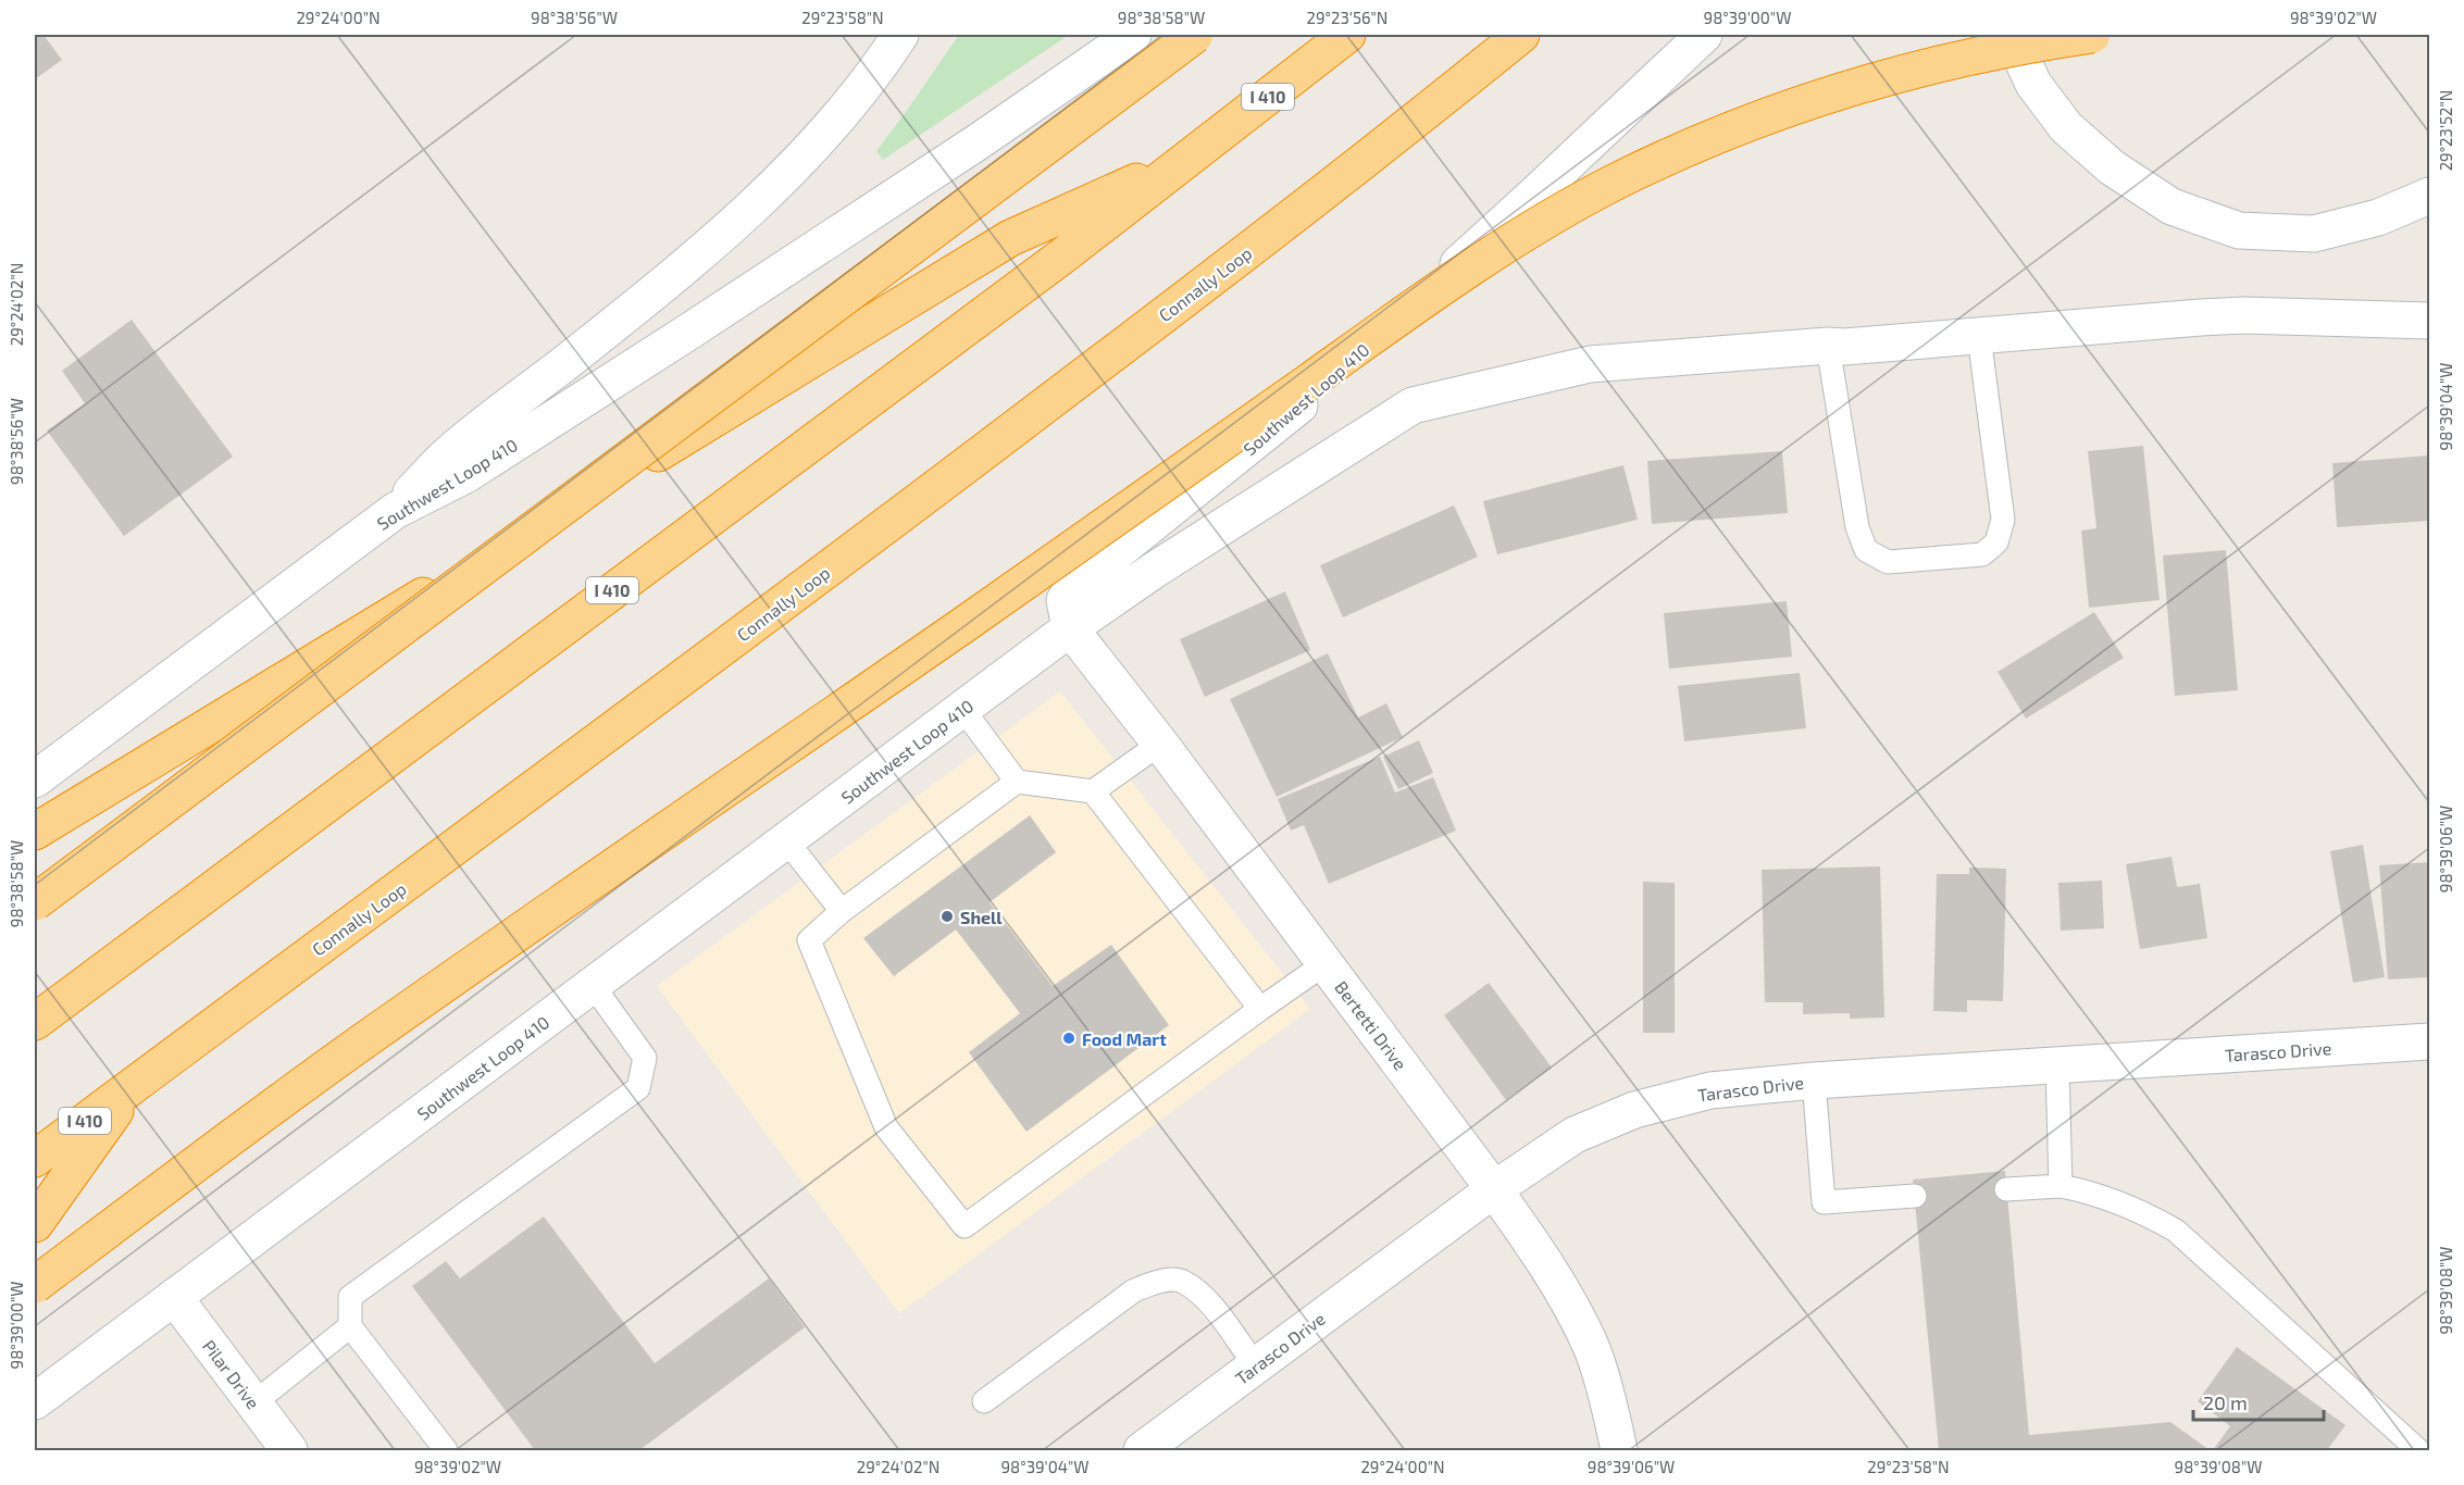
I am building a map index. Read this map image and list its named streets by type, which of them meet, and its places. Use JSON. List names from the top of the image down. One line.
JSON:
{"streets":{"highway":["I 410","Connally Loop"],"main road":["Southwest Loop 410","Bertetti Drive","Tarasco Drive","Pilar Drive"]},"crossings":[["Southwest Loop 410","Bertetti Drive"],["Southwest Loop 410","Pilar Drive"],["Bertetti Drive","Tarasco Drive"]],"places":["Shell","Food Mart"],"scale_bar":"20 m","coordinates":["29°24'00\"N","98°38'56\"W","29°23'58\"N","98°38'58\"W","29°23'56\"N","98°39'00\"W","98°39'02\"W","29°23'52\"N","29°24'02\"N","98°39'04\"W","98°39'06\"W","98°39'08\"W"]}
